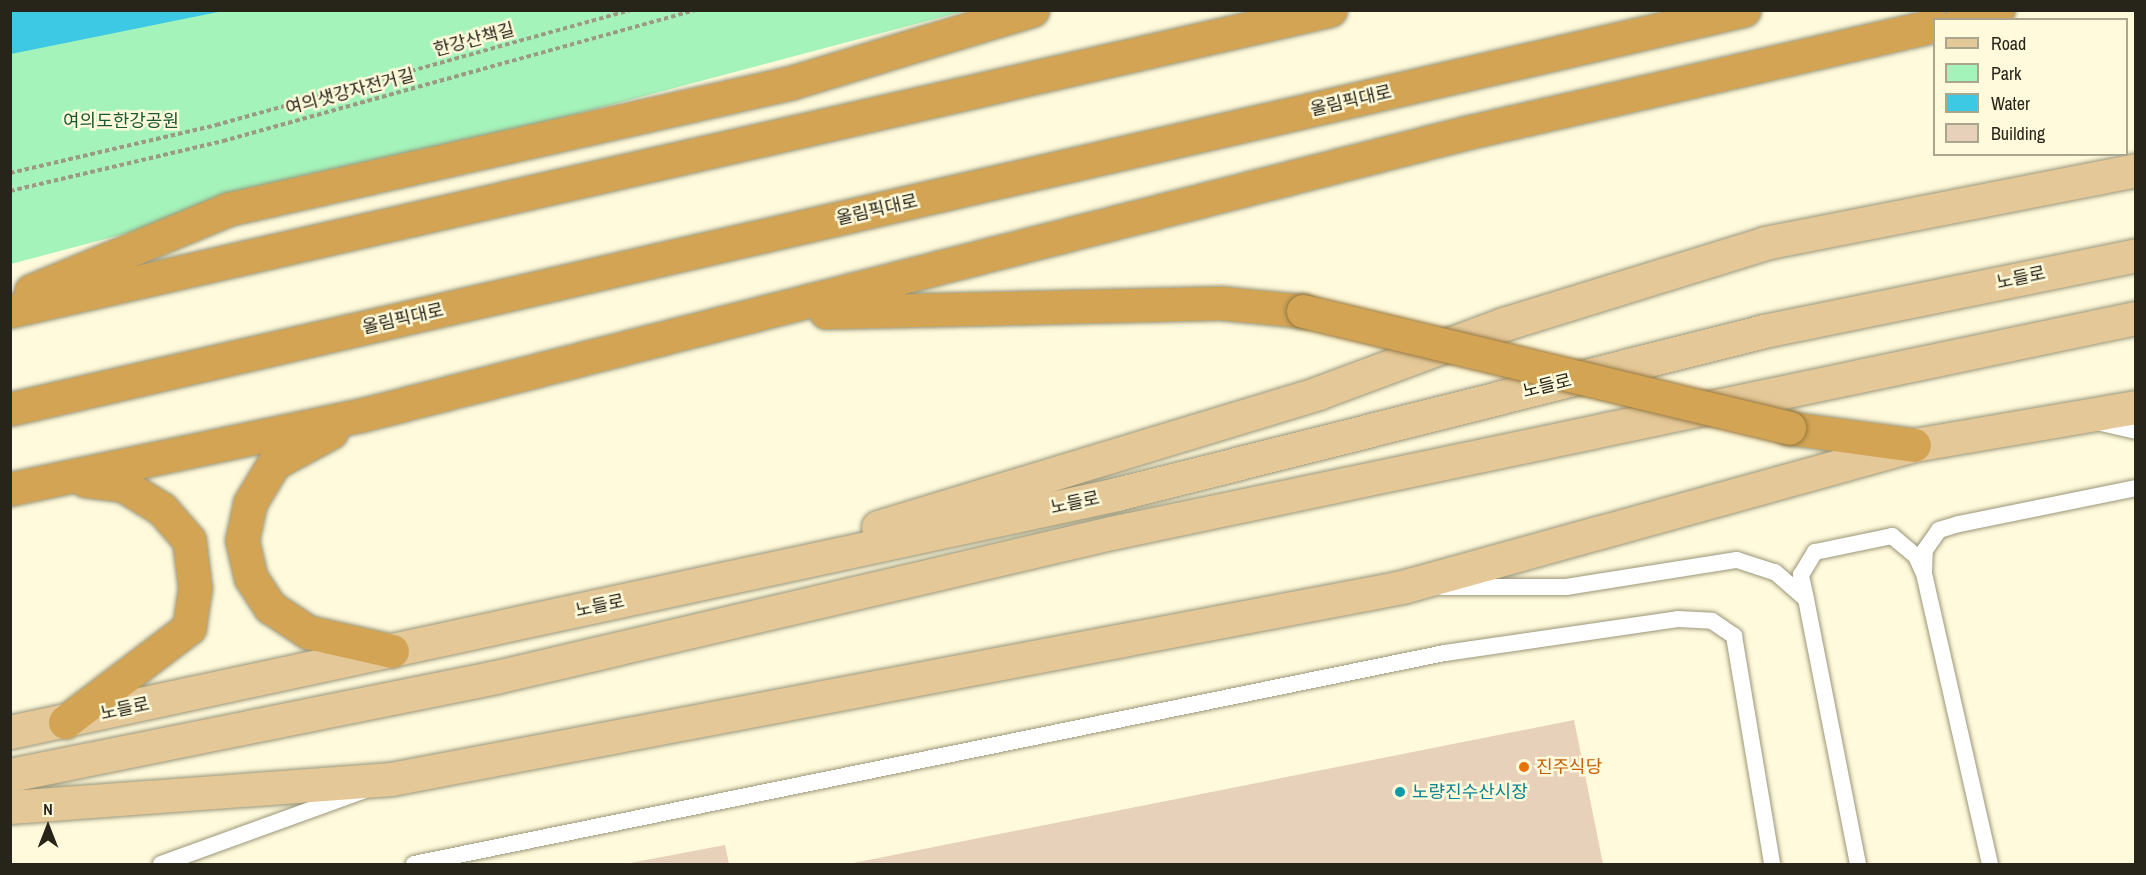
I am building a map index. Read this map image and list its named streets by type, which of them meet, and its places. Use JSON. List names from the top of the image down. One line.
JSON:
{"streets":{"highway":["올림픽대로"],"main road":["노들로"],"path":["한강산책길","여의샛강자전거길"]},"parks":["여의도한강공원"],"places":["진주식당","노량진수산시장"],"legend":["Road","Park","Water","Building"],"north":"top"}
